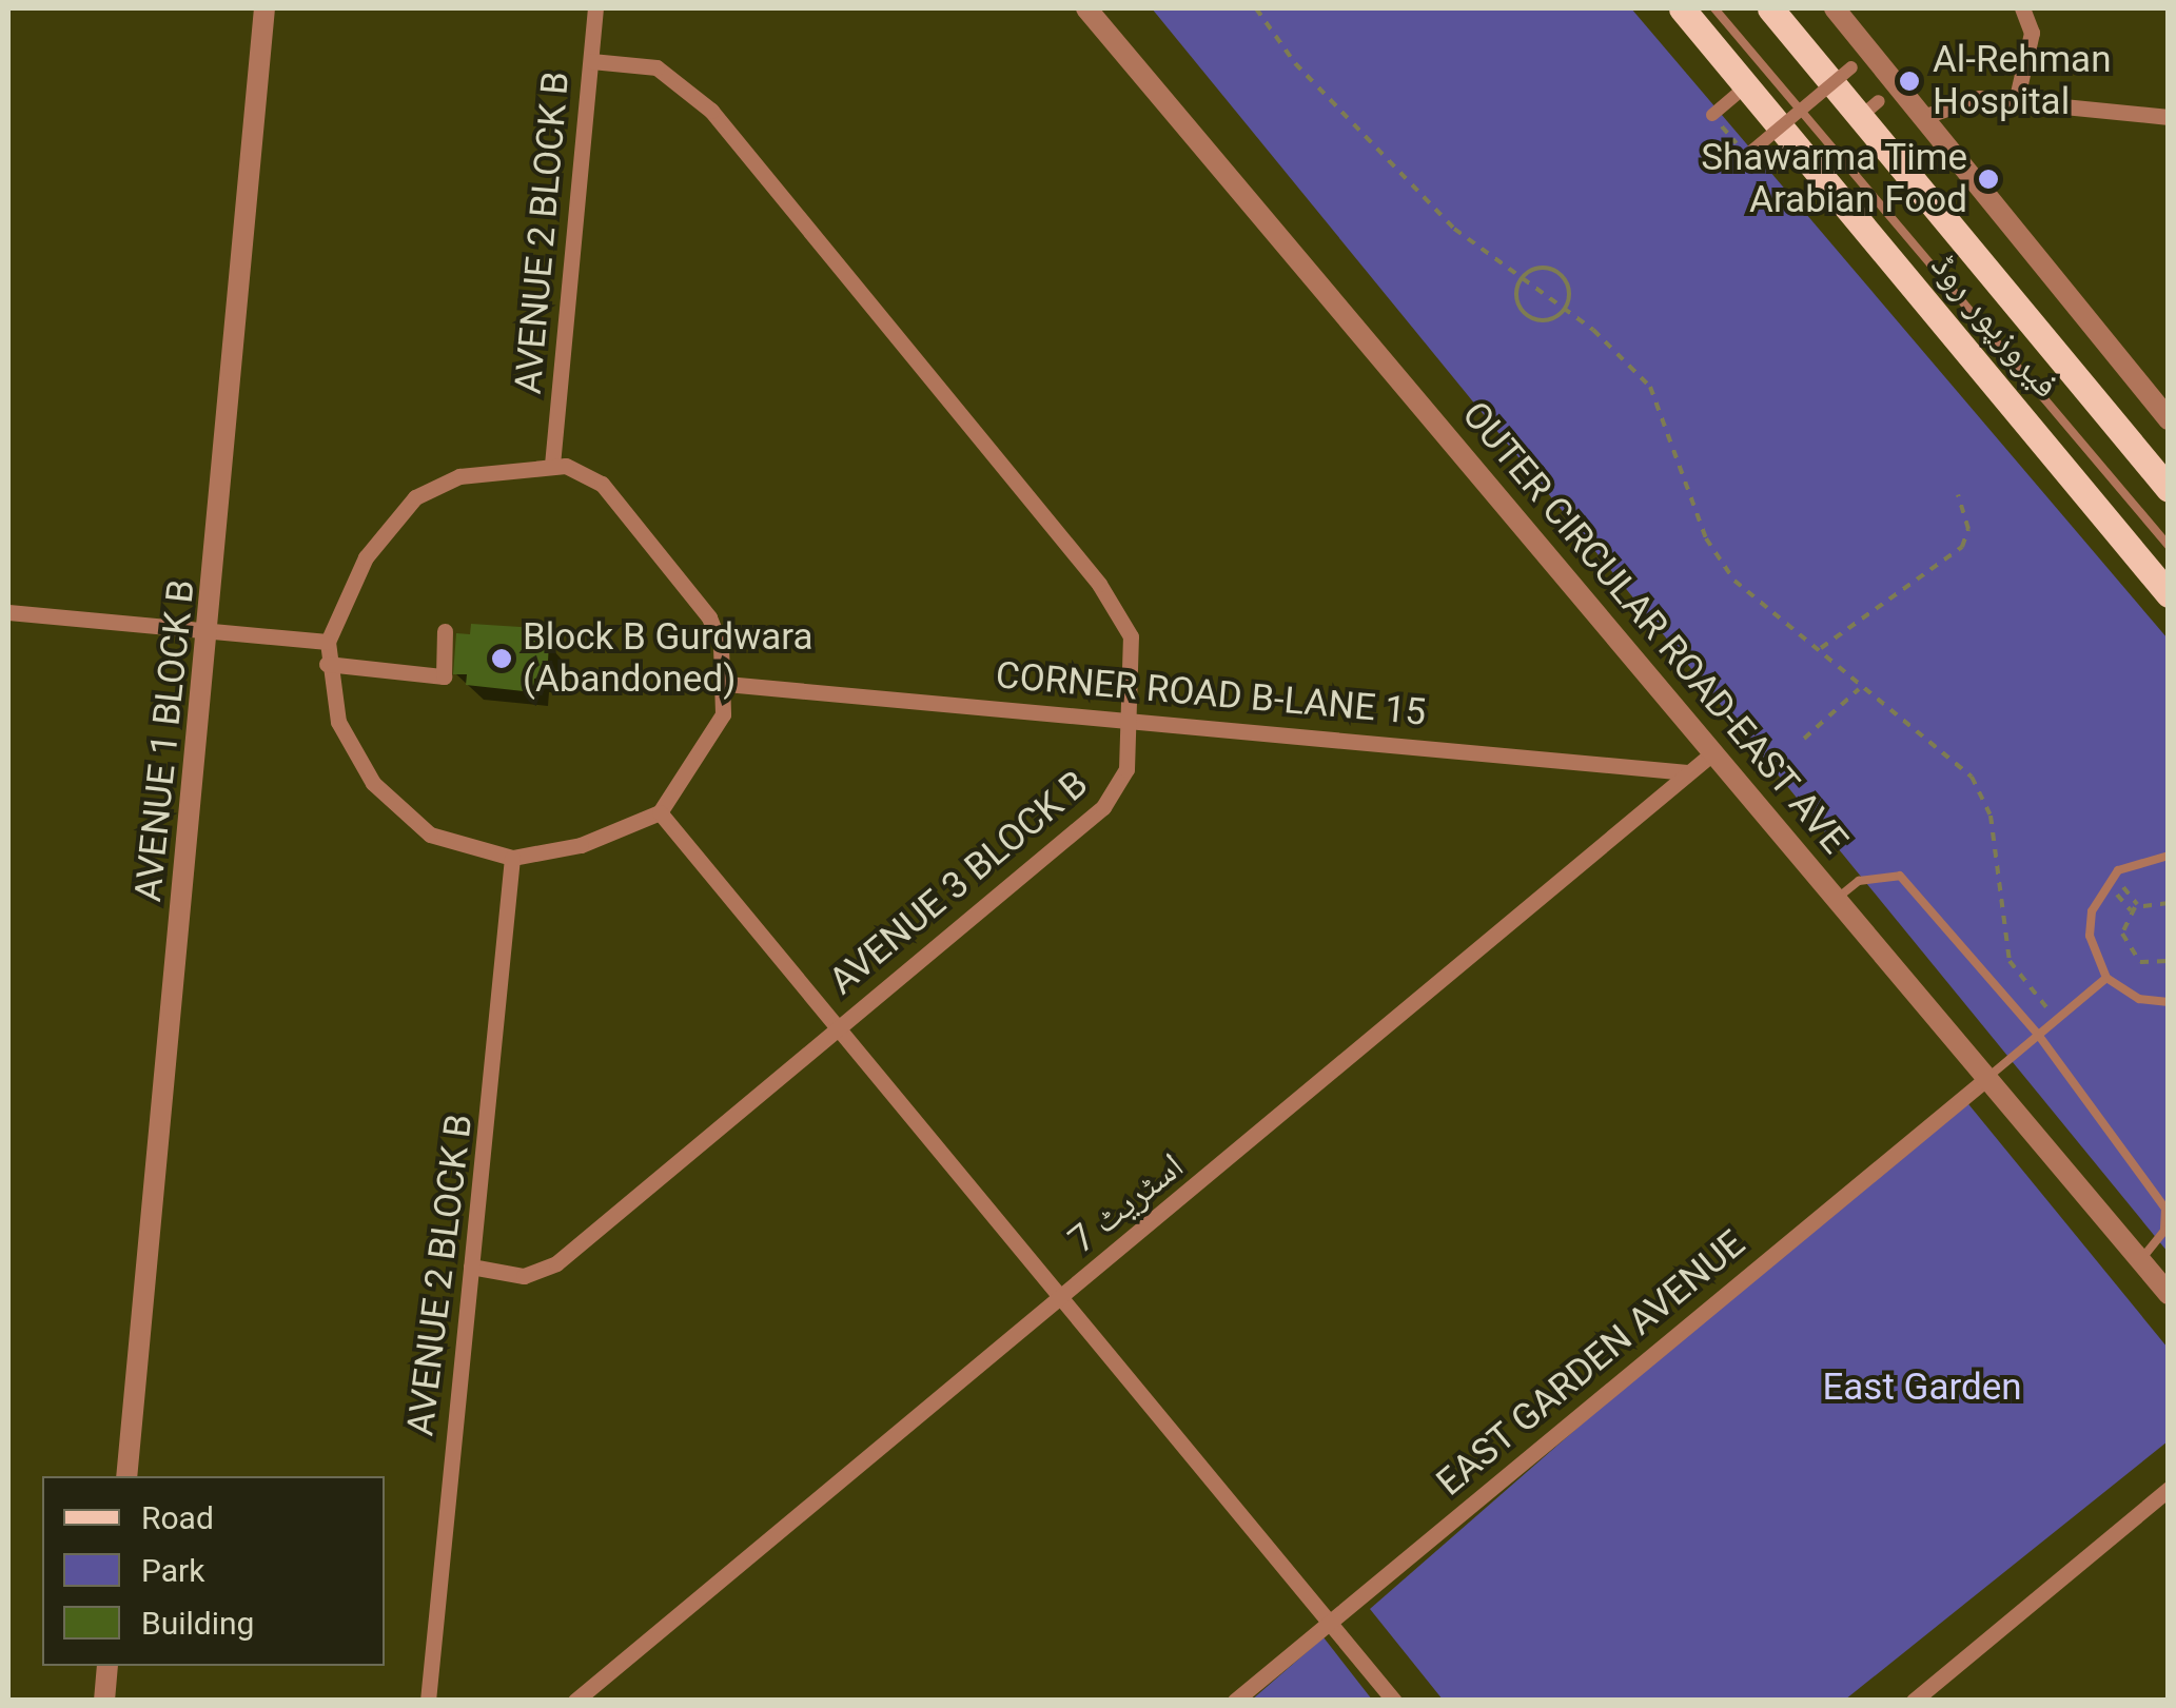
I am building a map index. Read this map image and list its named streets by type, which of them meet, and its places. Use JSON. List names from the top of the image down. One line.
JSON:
{"streets":{"main road":["فیروزپور روڈ"],"street":["AVENUE 2 BLOCK B","OUTER CIRCULAR ROAD-EAST AVE","CORNER ROAD B-LANE 15","AVENUE 1 BLOCK B","AVENUE 3 BLOCK B","اسٹریٹ 7","EAST GARDEN AVENUE"]},"crossings":[["AVENUE 2 BLOCK B","AVENUE 3 BLOCK B"],["OUTER CIRCULAR ROAD-EAST AVE","اسٹریٹ 7"],["OUTER CIRCULAR ROAD-EAST AVE","EAST GARDEN AVENUE"],["CORNER ROAD B-LANE 15","AVENUE 3 BLOCK B"],["CORNER ROAD B-LANE 15","اسٹریٹ 7"]],"parks":["East Garden"],"places":["Al-Rehman Hospital","Shawarma Time Arabian Food","Block B Gurdwara (Abandoned)"],"legend":["Road","Park","Building"]}
